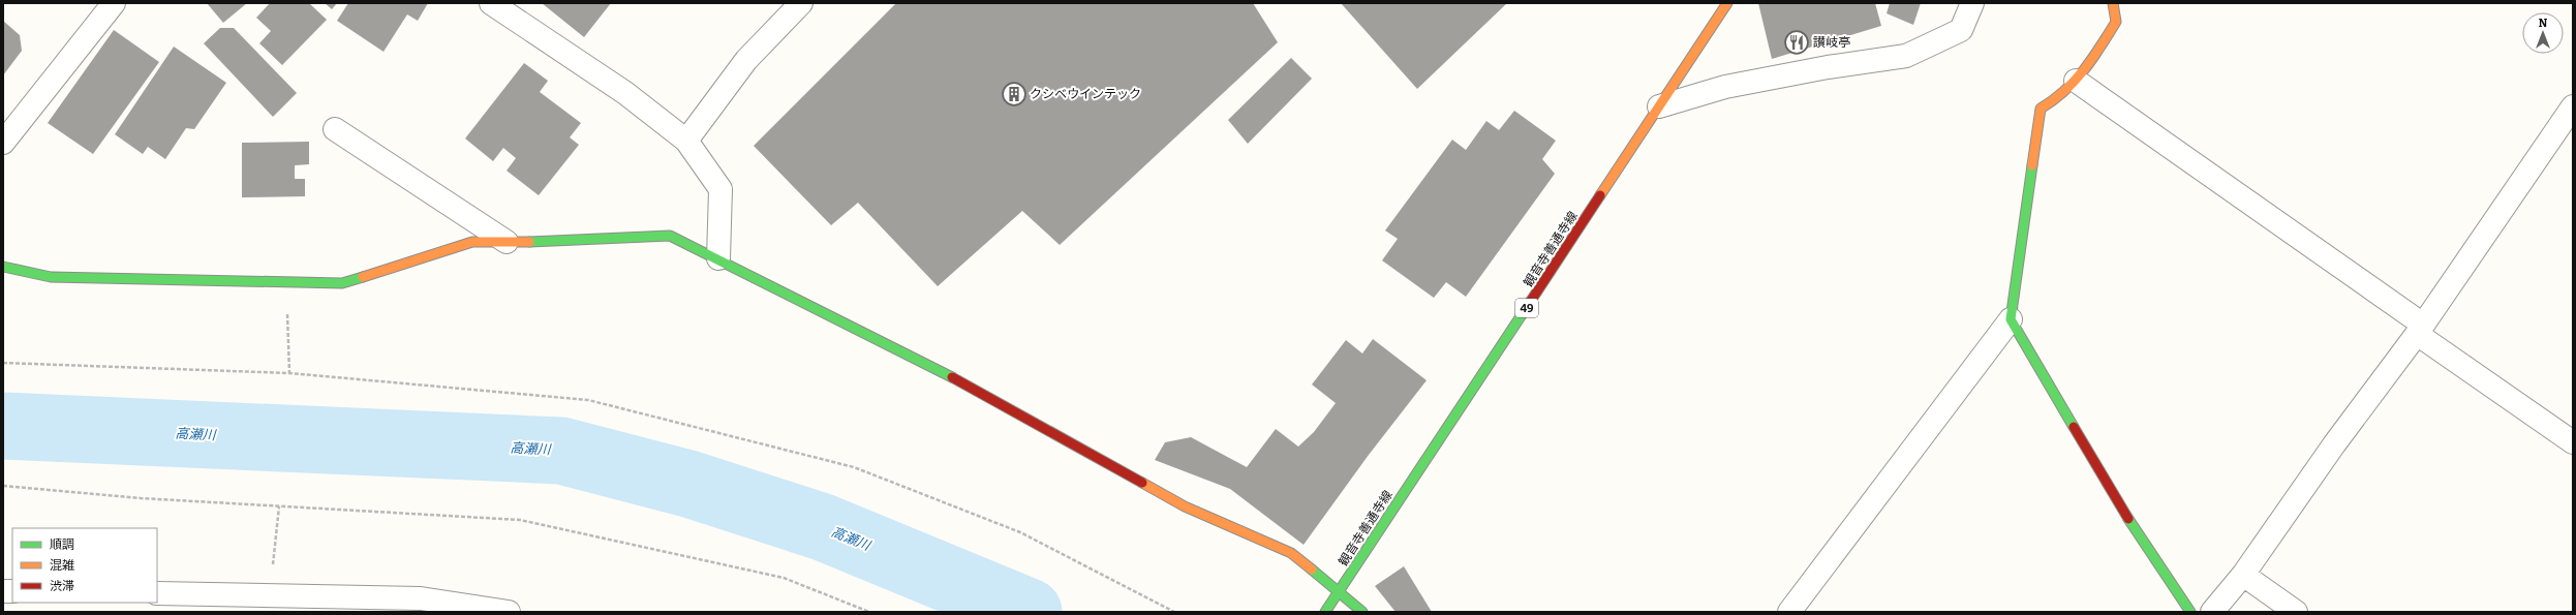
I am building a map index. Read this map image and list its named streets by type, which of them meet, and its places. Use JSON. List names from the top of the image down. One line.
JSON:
{"streets":{"street":["観音寺善通寺線","49"]},"water":["高瀬川"],"places":{"restaurant":["讃岐亭"],"building":["クシベウインテック"]},"legend":["順調","混雑","渋滞"],"north":"top"}
